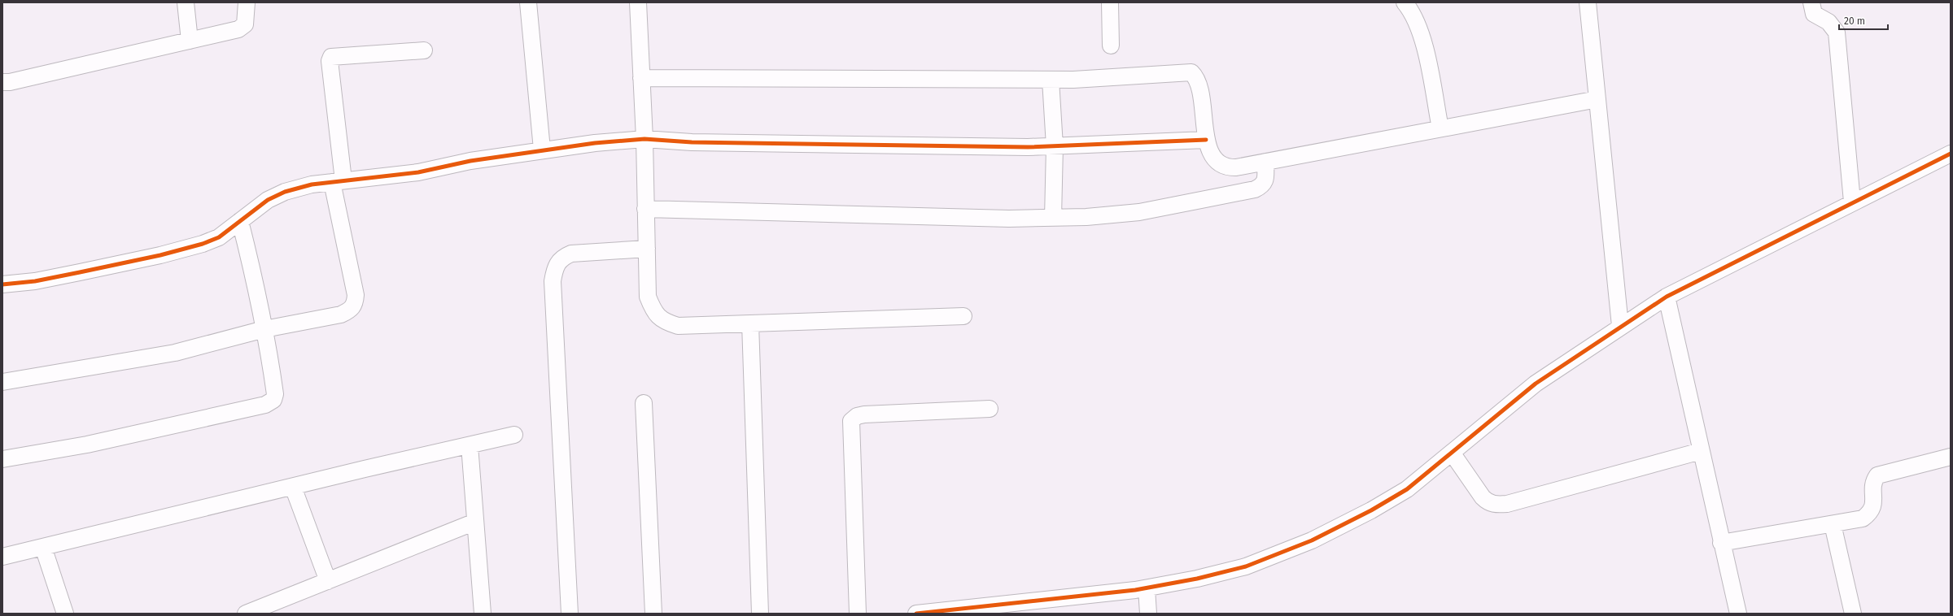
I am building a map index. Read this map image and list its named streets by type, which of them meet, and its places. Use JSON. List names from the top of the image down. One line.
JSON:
{"scale_bar":"20 m"}
